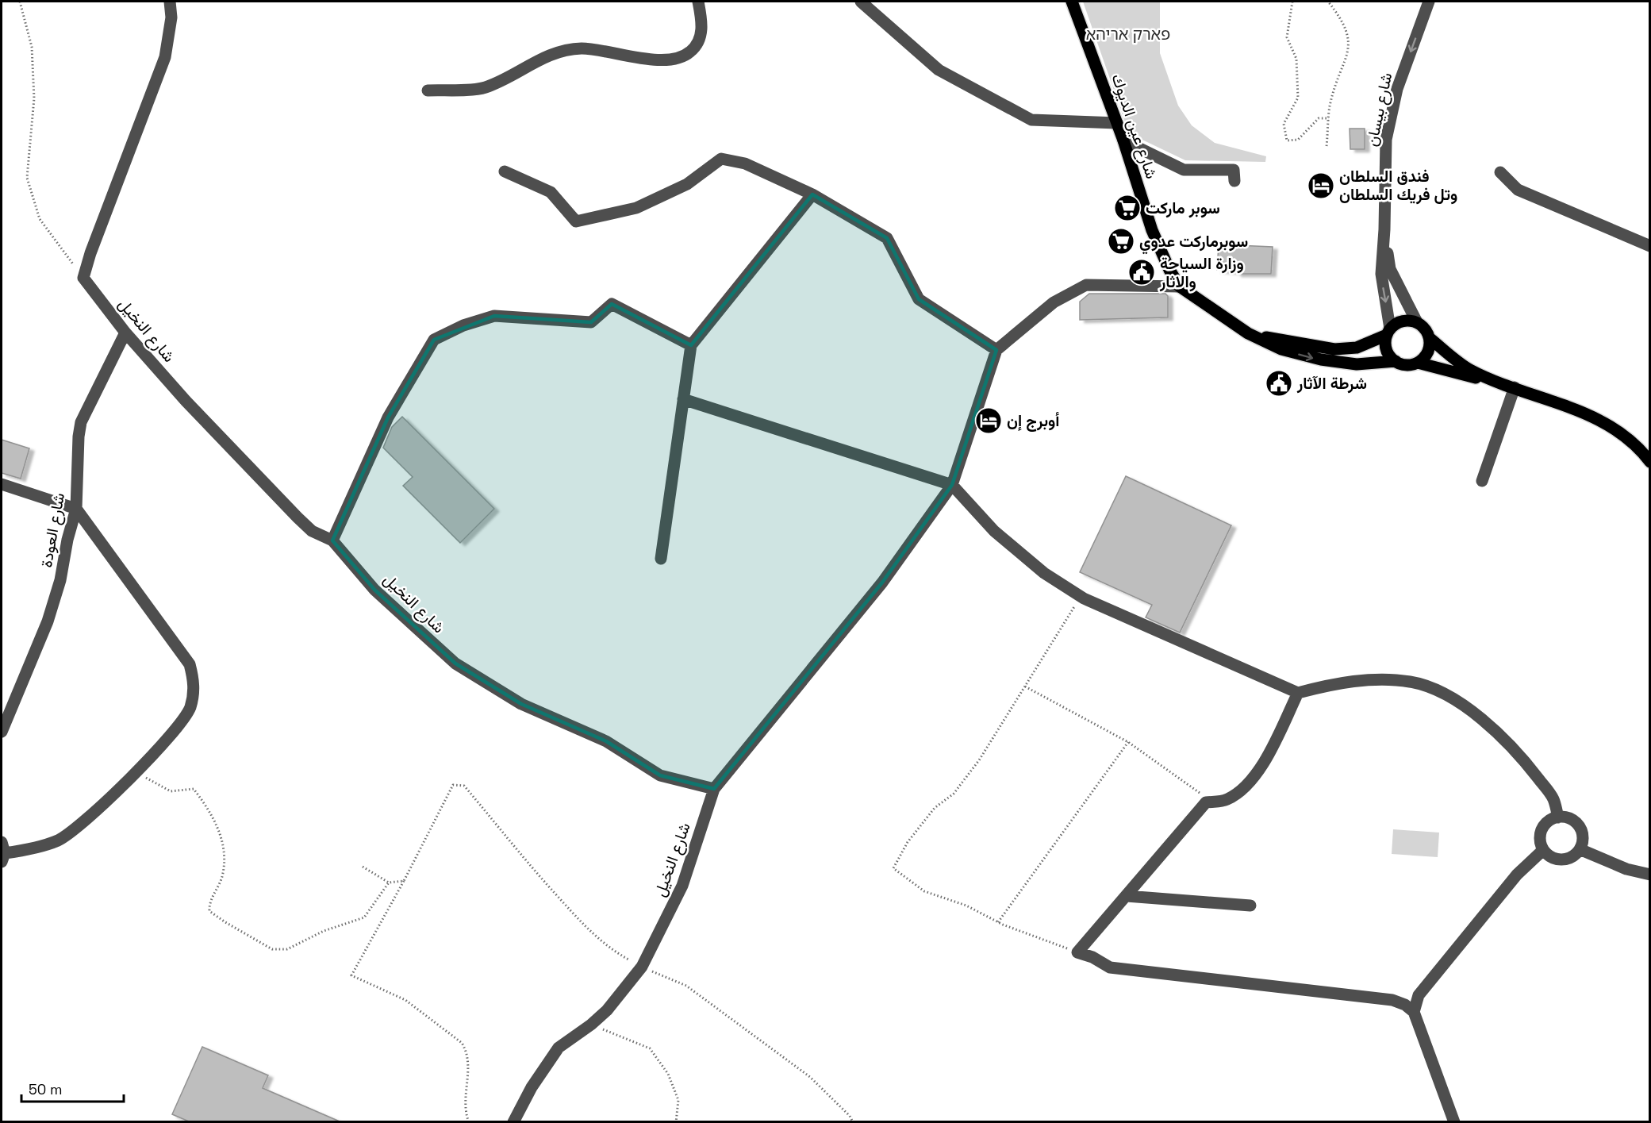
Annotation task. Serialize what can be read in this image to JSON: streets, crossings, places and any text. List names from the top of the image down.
{
  "streets": {
    "main road": ["شارع عين الديوك"],
    "street": ["شارع بيسان", "شارع النخيل", "شارع العودة"]
  },
  "crossings": [
    ["شارع النخيل", "شارع العودة"]
  ],
  "one_way": ["شارع بيسان"],
  "parks": ["פארק אריהא"],
  "places": {
    "hotel": ["فندق السلطان وتل فريك السلطان", "أوبرج إن"],
    "supermarket": ["سوبر ماركت", "سوبرماركت عدوي"],
    "public building": ["وزارة السياحة والاثار", "شرطة الآثار"]
  },
  "scale_bar": "50 m"
}
